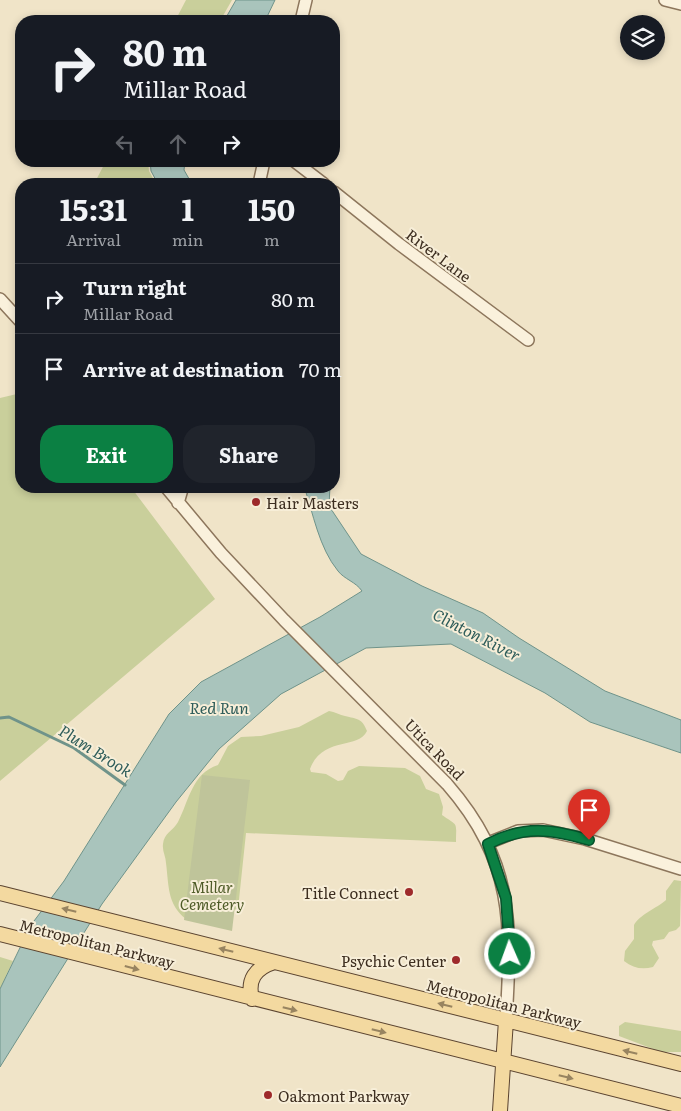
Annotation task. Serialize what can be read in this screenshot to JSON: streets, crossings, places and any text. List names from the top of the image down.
{
  "streets": {
    "main road": ["Utica Road", "Metropolitan Parkway"],
    "street": ["River Lane"]
  },
  "crossings": [
    ["Utica Road", "Metropolitan Parkway"]
  ],
  "water": ["Clinton River", "Red Run", "Plum Brook"],
  "parks": ["Millar Cemetery"],
  "places": [
    "Hair Masters",
    "Title Connect",
    "Psychic Center",
    "Oakmont Parkway"
  ],
  "page": {
    "turn": ["80 m", "Millar Road"],
    "eta": [
      "15:31",
      "Arrival",
      "1",
      "min",
      "150",
      "m"
    ],
    "list": [
      {
        "name": "Turn right",
        "note": "Millar Road",
        "value": "80 m"
      },
      {
        "name": "Arrive at destination",
        "value": "70 m"
      }
    ],
    "buttons": ["Exit", "Share"]
  }
}
